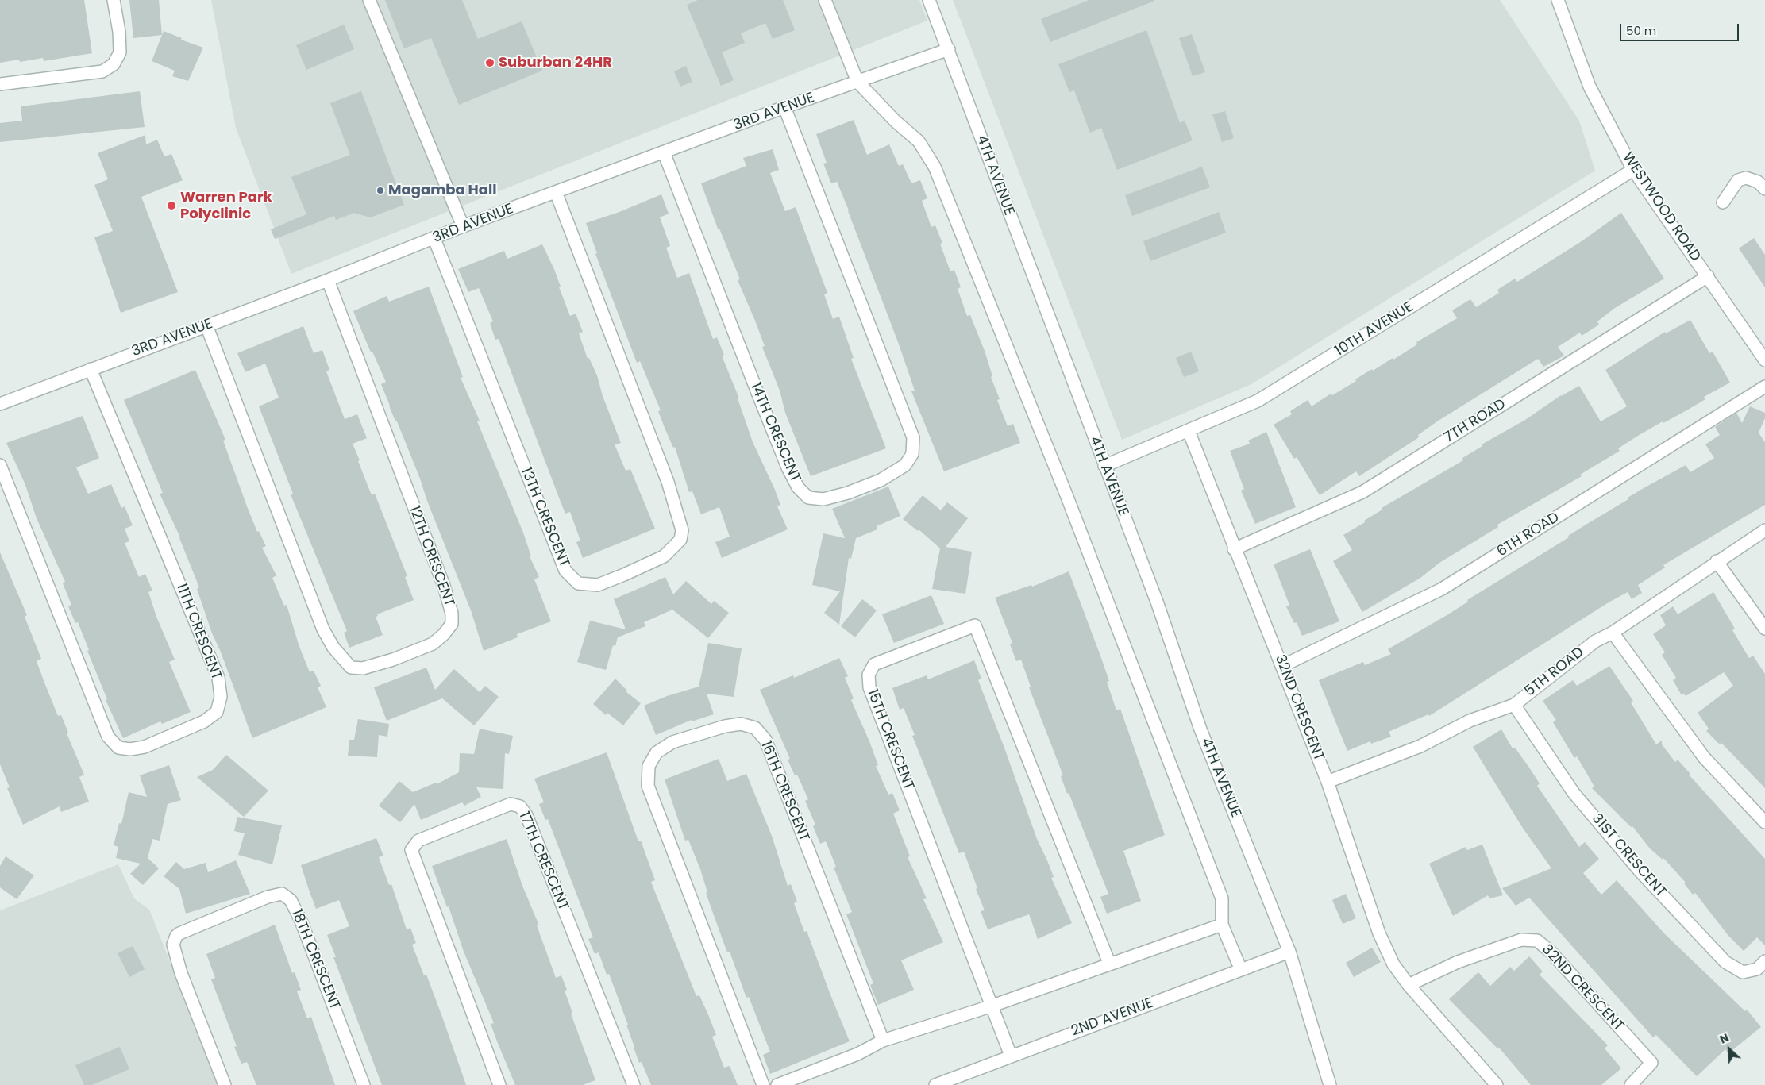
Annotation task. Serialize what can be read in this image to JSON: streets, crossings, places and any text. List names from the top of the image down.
{
  "streets": {
    "street": [
      "3RD AVENUE",
      "4TH AVENUE",
      "WESTWOOD ROAD",
      "10TH AVENUE",
      "7TH ROAD",
      "14TH CRESCENT",
      "13TH CRESCENT",
      "6TH ROAD",
      "12TH CRESCENT",
      "11TH CRESCENT",
      "5TH ROAD",
      "32ND CRESCENT",
      "15TH CRESCENT",
      "16TH CRESCENT",
      "31ST CRESCENT",
      "17TH CRESCENT",
      "18TH CRESCENT",
      "2ND AVENUE"
    ]
  },
  "crossings": [
    ["3RD AVENUE", "4TH AVENUE"],
    ["3RD AVENUE", "14TH CRESCENT"],
    ["3RD AVENUE", "13TH CRESCENT"],
    ["3RD AVENUE", "12TH CRESCENT"],
    ["3RD AVENUE", "11TH CRESCENT"],
    ["4TH AVENUE", "10TH AVENUE"],
    ["4TH AVENUE", "2ND AVENUE"],
    ["WESTWOOD ROAD", "10TH AVENUE"],
    ["WESTWOOD ROAD", "7TH ROAD"],
    ["10TH AVENUE", "32ND CRESCENT"],
    ["7TH ROAD", "32ND CRESCENT"],
    ["6TH ROAD", "32ND CRESCENT"],
    ["5TH ROAD", "32ND CRESCENT"],
    ["5TH ROAD", "31ST CRESCENT"],
    ["15TH CRESCENT", "2ND AVENUE"]
  ],
  "places": ["Suburban 24HR", "Magamba Hall", "Warren Park Polyclinic"],
  "scale_bar": "50 m",
  "north": "top left"
}
